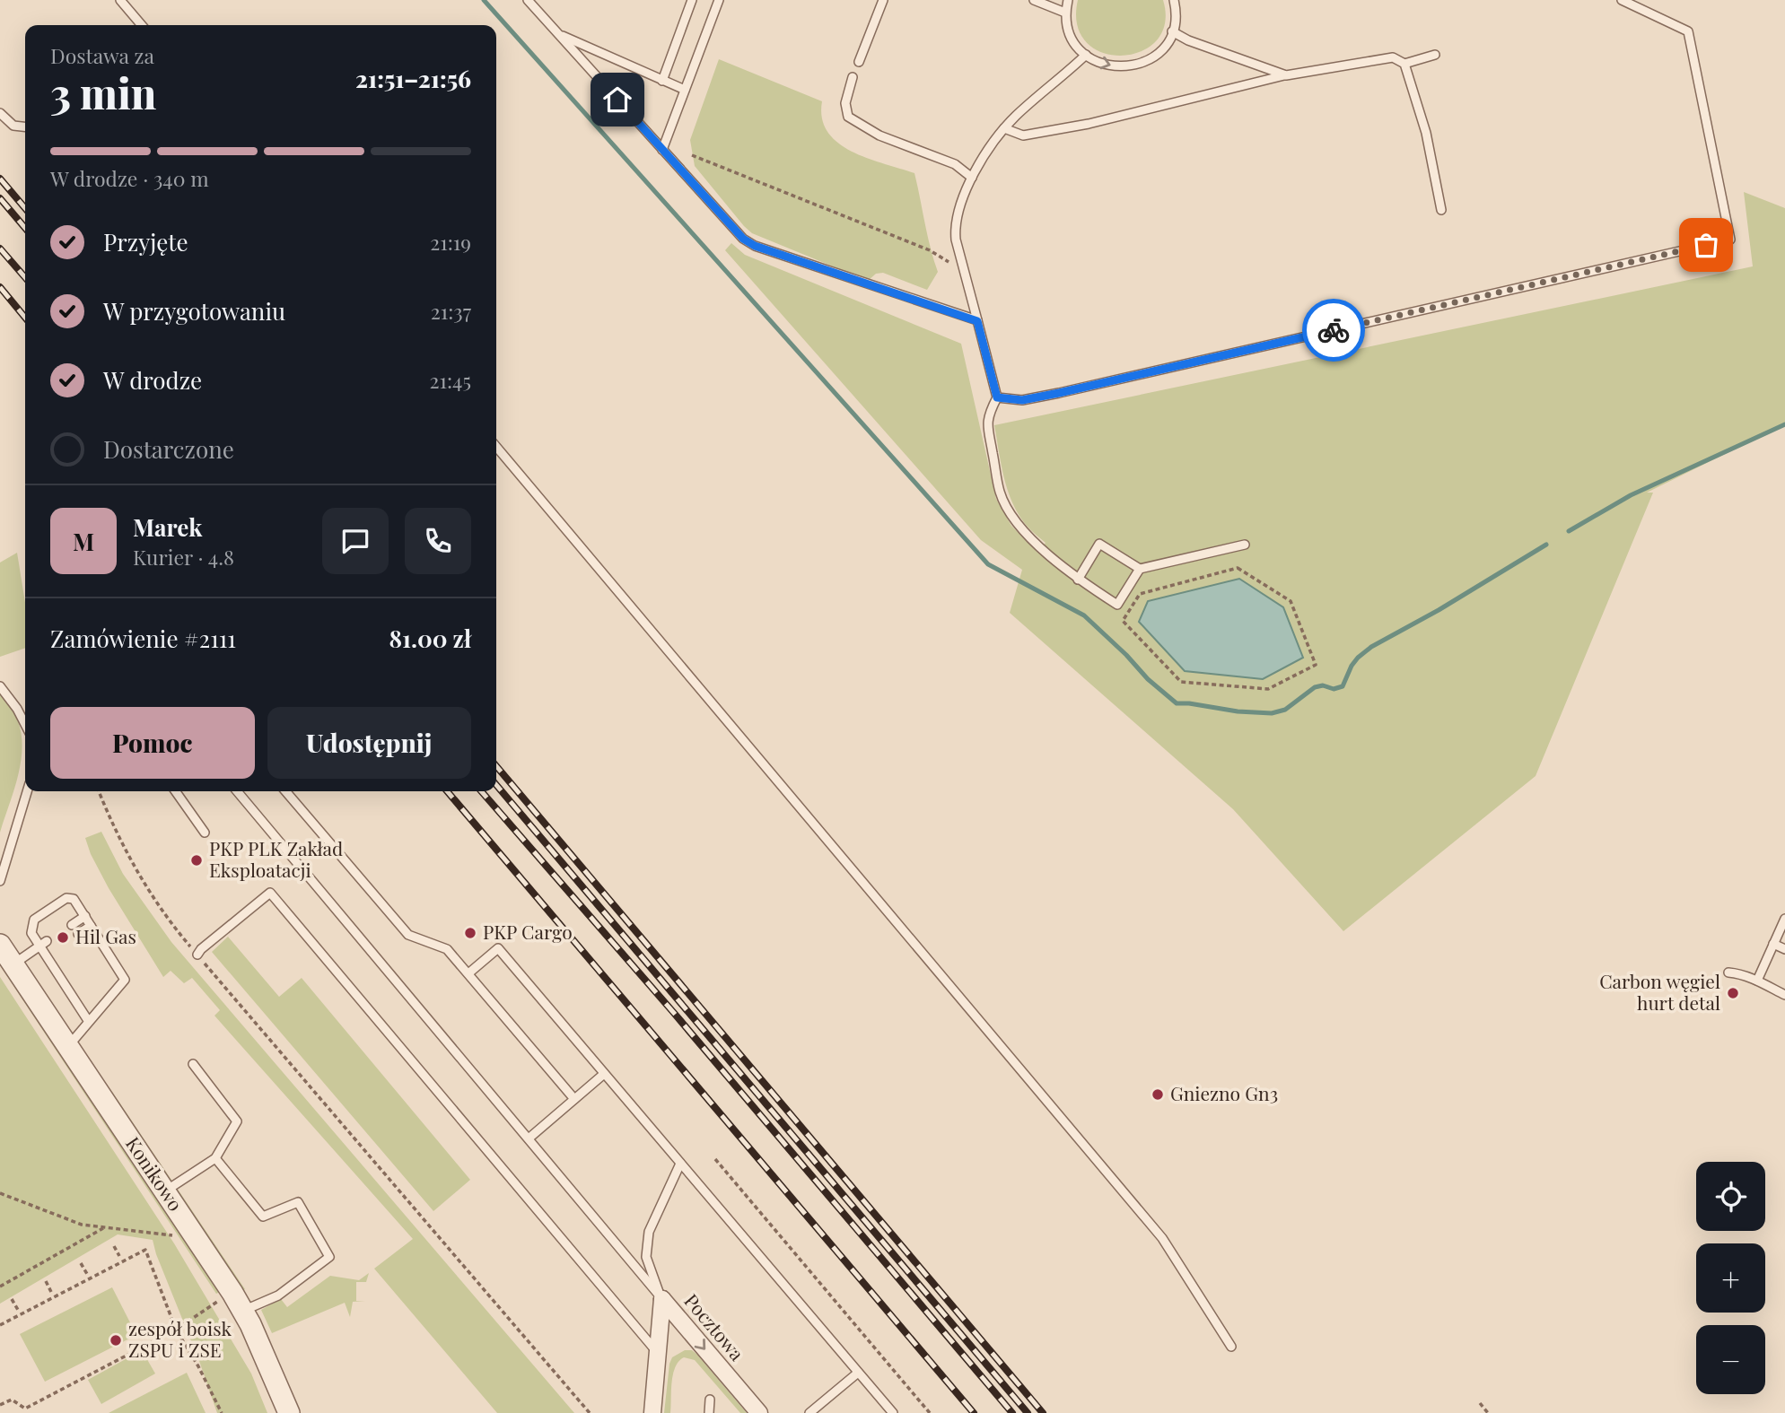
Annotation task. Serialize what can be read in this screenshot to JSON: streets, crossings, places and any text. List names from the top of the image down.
{
  "streets": {
    "street": ["Konikowo", "Pocztowa"]
  },
  "one_way": ["Pocztowa"],
  "places": [
    "PKP PLK Zakład Eksploatacji",
    "PKP Cargo",
    "Hil Gas",
    "Carbon węgiel hurt detal",
    "Gniezno Gn3",
    "zespół boisk ZSPU i ZSE"
  ],
  "page": {
    "heading": ["3 min", "Dostawa za", "21:51–21:56"],
    "panel": [
      "Marek",
      "Kurier · 4.8",
      "Zamówienie #2111",
      "81.00 zł"
    ],
    "bar": "W drodze · 340 m",
    "list": [
      ["Przyjęte", "21:19"],
      ["W przygotowaniu", "21:37"],
      ["W drodze", "21:45"],
      "Dostarczone"
    ],
    "round": "M",
    "buttons": ["Pomoc", "Udostępnij"],
    "map_buttons": ["+", "−"]
  }
}
